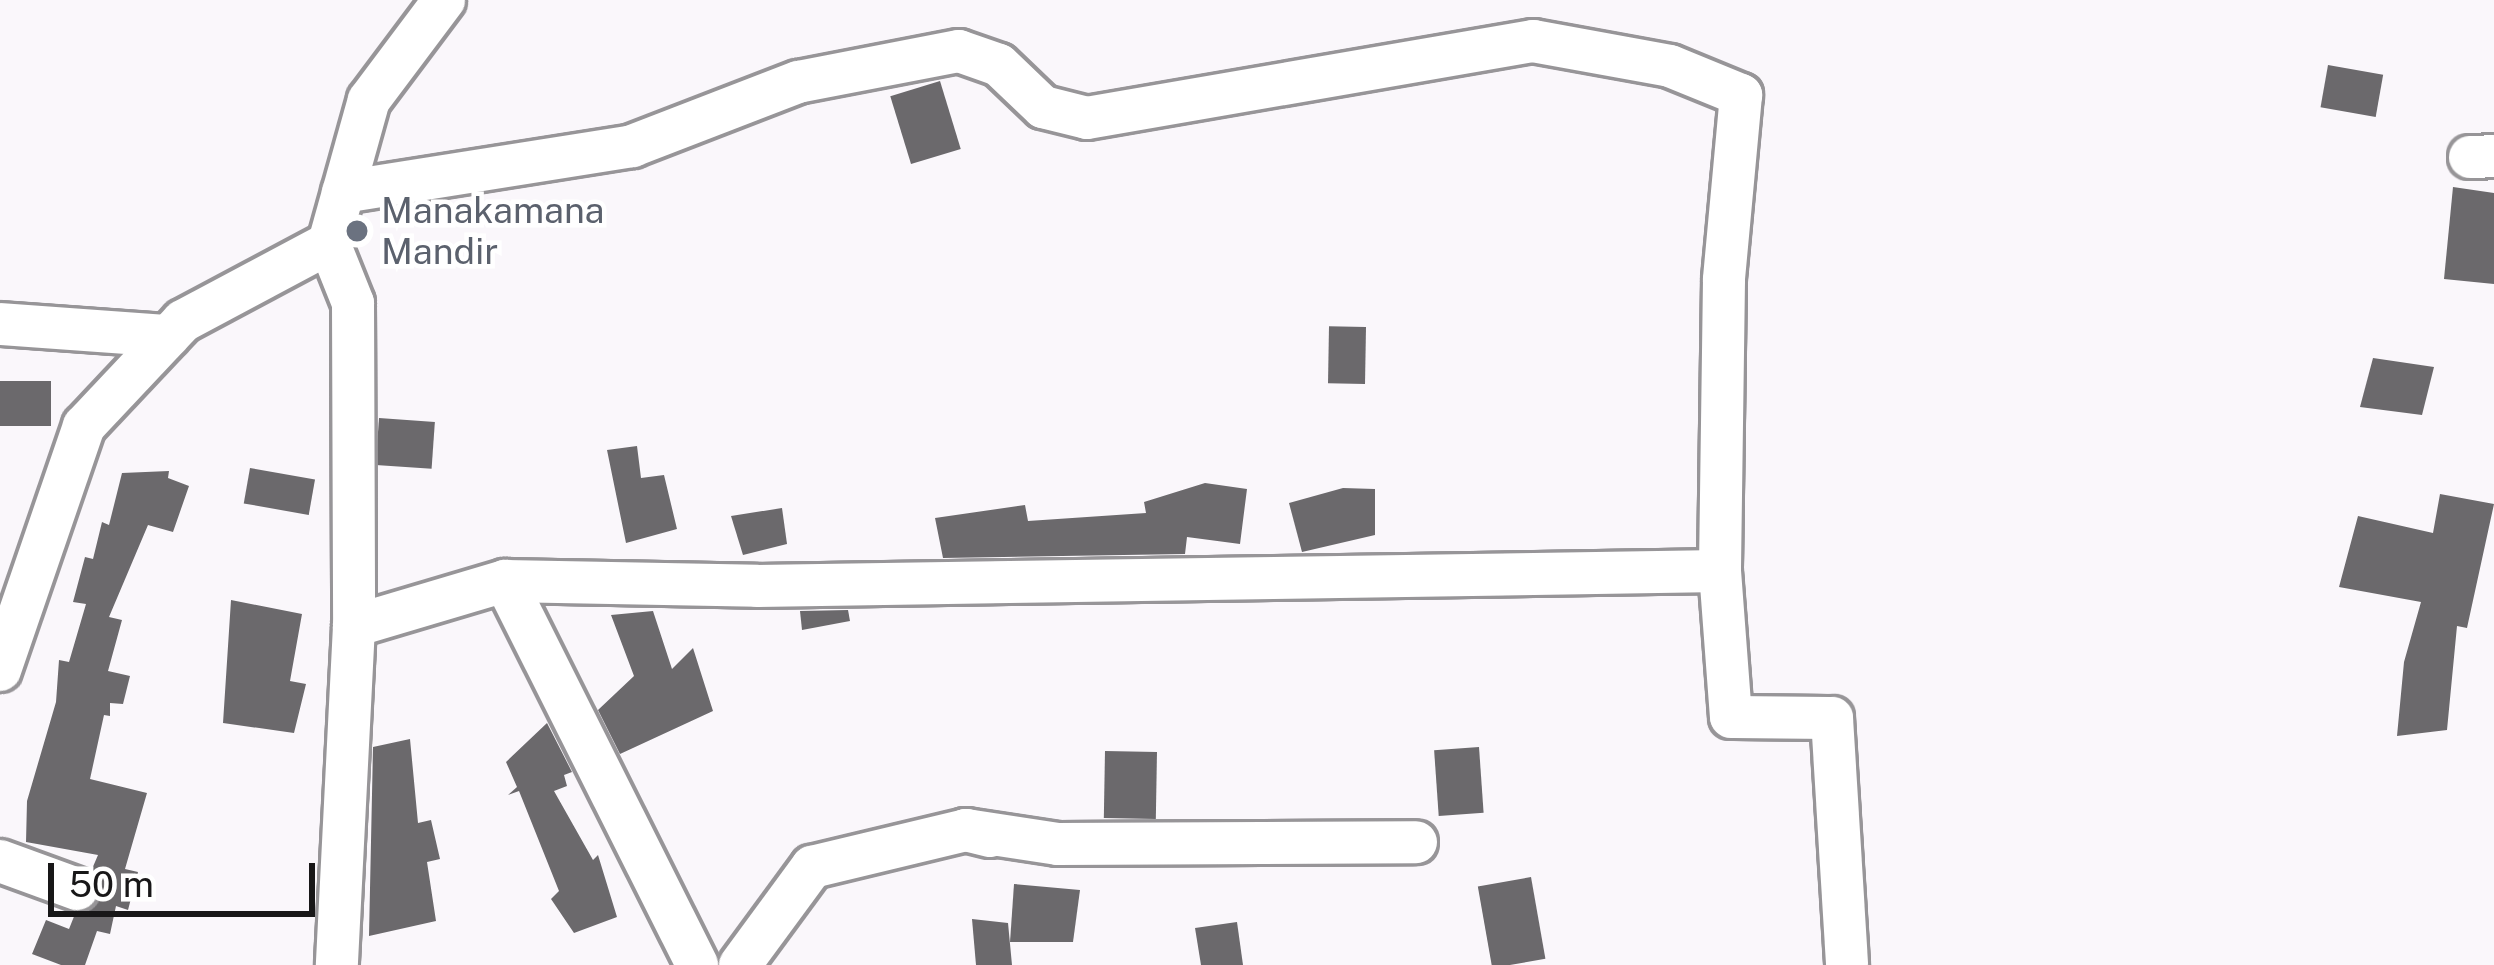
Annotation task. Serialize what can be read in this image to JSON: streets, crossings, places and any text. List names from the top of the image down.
{
  "places": ["Manakamana Mandir"],
  "scale_bar": "50 m"
}
